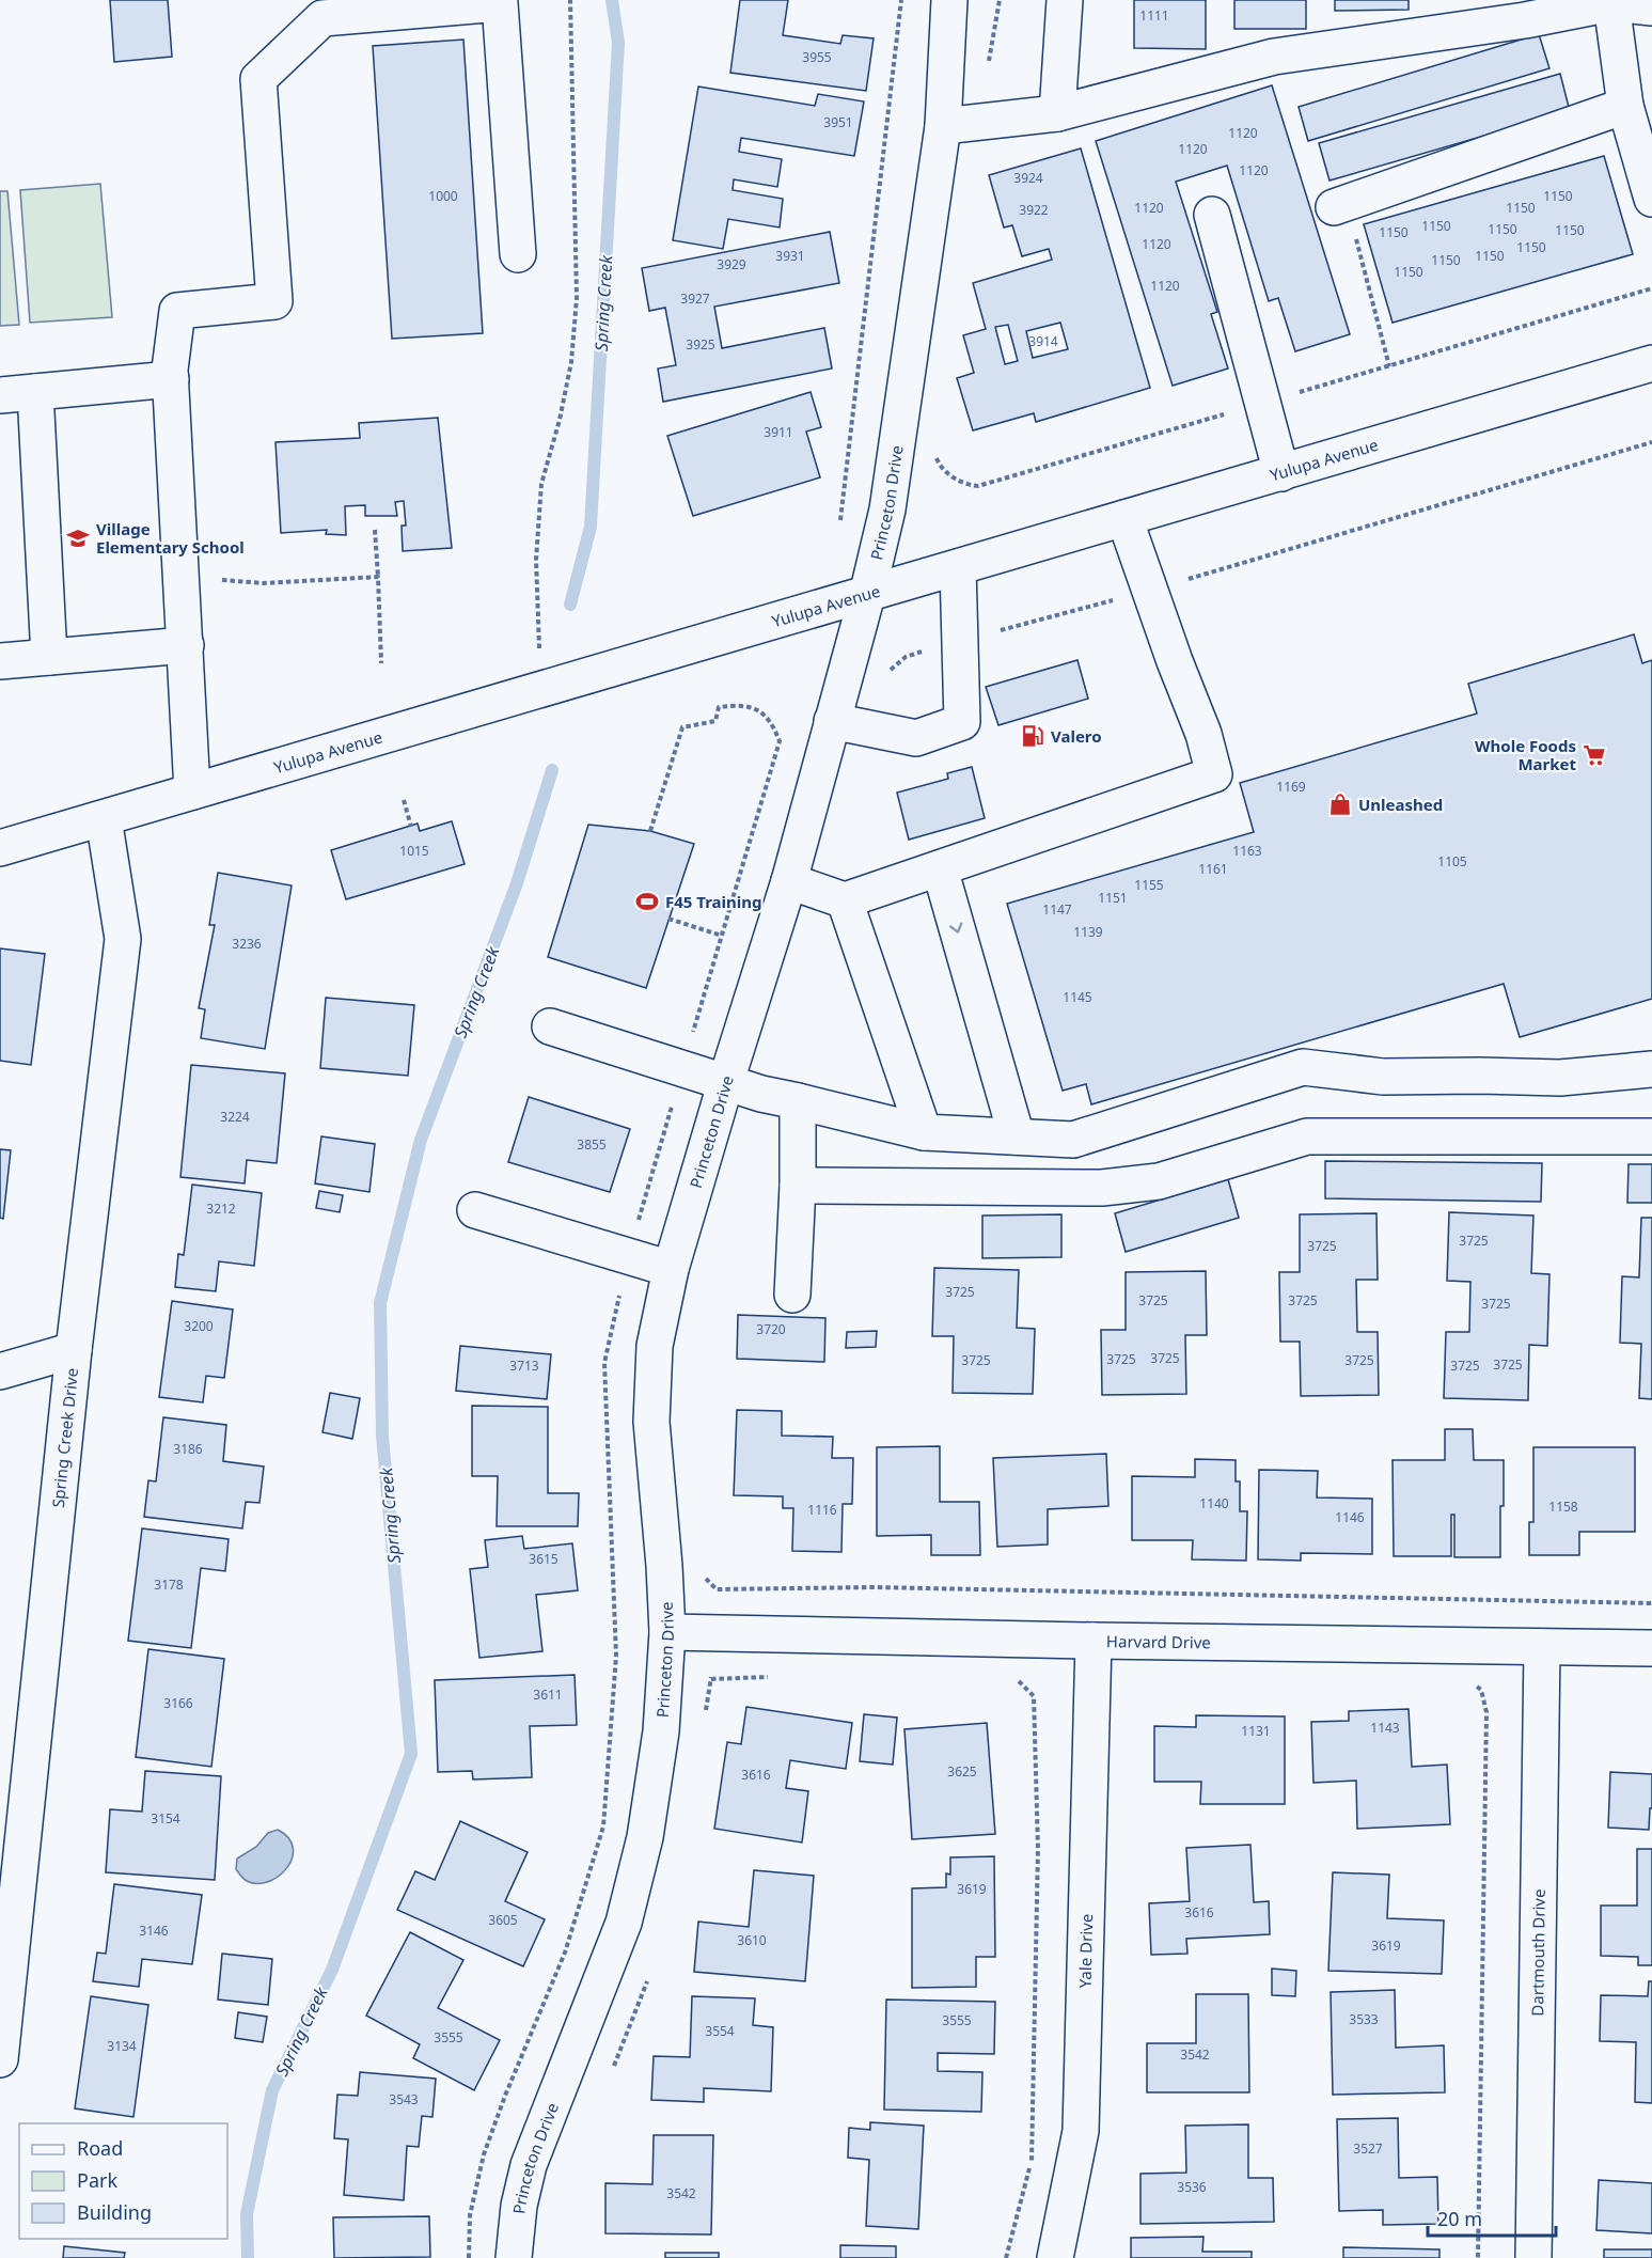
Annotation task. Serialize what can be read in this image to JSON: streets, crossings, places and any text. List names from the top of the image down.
{
  "streets": {
    "street": [
      "Yulupa Avenue",
      "Princeton Drive",
      "Spring Creek Drive",
      "Harvard Drive",
      "Yale Drive",
      "Dartmouth Drive"
    ]
  },
  "crossings": [
    ["Yulupa Avenue", "Princeton Drive"],
    ["Yulupa Avenue", "Spring Creek Drive"],
    ["Princeton Drive", "Harvard Drive"],
    ["Harvard Drive", "Yale Drive"],
    ["Harvard Drive", "Dartmouth Drive"]
  ],
  "water": ["Spring Creek"],
  "places": {
    "school or university": ["Village Elementary School"],
    "fuel station": ["Valero"],
    "supermarket": ["Whole Foods Market"],
    "shop": ["Unleashed"],
    "sports": ["F45 Training"]
  },
  "house_numbers": [
    "1111",
    "3955",
    "3951",
    "1120",
    "1120",
    "1120",
    "3924",
    "1000",
    "1150",
    "1120",
    "1150",
    "3922",
    "1150",
    "1150",
    "1150",
    "1150",
    "1120",
    "1150",
    "3931",
    "1150",
    "1150",
    "3929",
    "1150",
    "1120",
    "3927",
    "3914",
    "3925",
    "3911",
    "1169",
    "1015",
    "1163",
    "1105",
    "1161",
    "1155",
    "1151",
    "1147",
    "1139",
    "3236",
    "1145",
    "3224",
    "3855",
    "3212",
    "3725",
    "3725",
    "3725",
    "3725",
    "3725",
    "3725",
    "3200",
    "3720",
    "3725",
    "3725",
    "3725",
    "3725",
    "3725",
    "3713",
    "3725",
    "3186",
    "1140",
    "1158",
    "1116",
    "1146",
    "3615",
    "3178",
    "3611",
    "3166",
    "1143",
    "1131",
    "3625",
    "3616",
    "3154",
    "3619",
    "3616",
    "3605",
    "3146",
    "3610",
    "3619",
    "3533",
    "3555",
    "3554",
    "3555",
    "3134",
    "3542",
    "3543",
    "3527",
    "3536",
    "3542"
  ],
  "legend": ["Road", "Park", "Building"],
  "scale_bar": "20 m"
}
